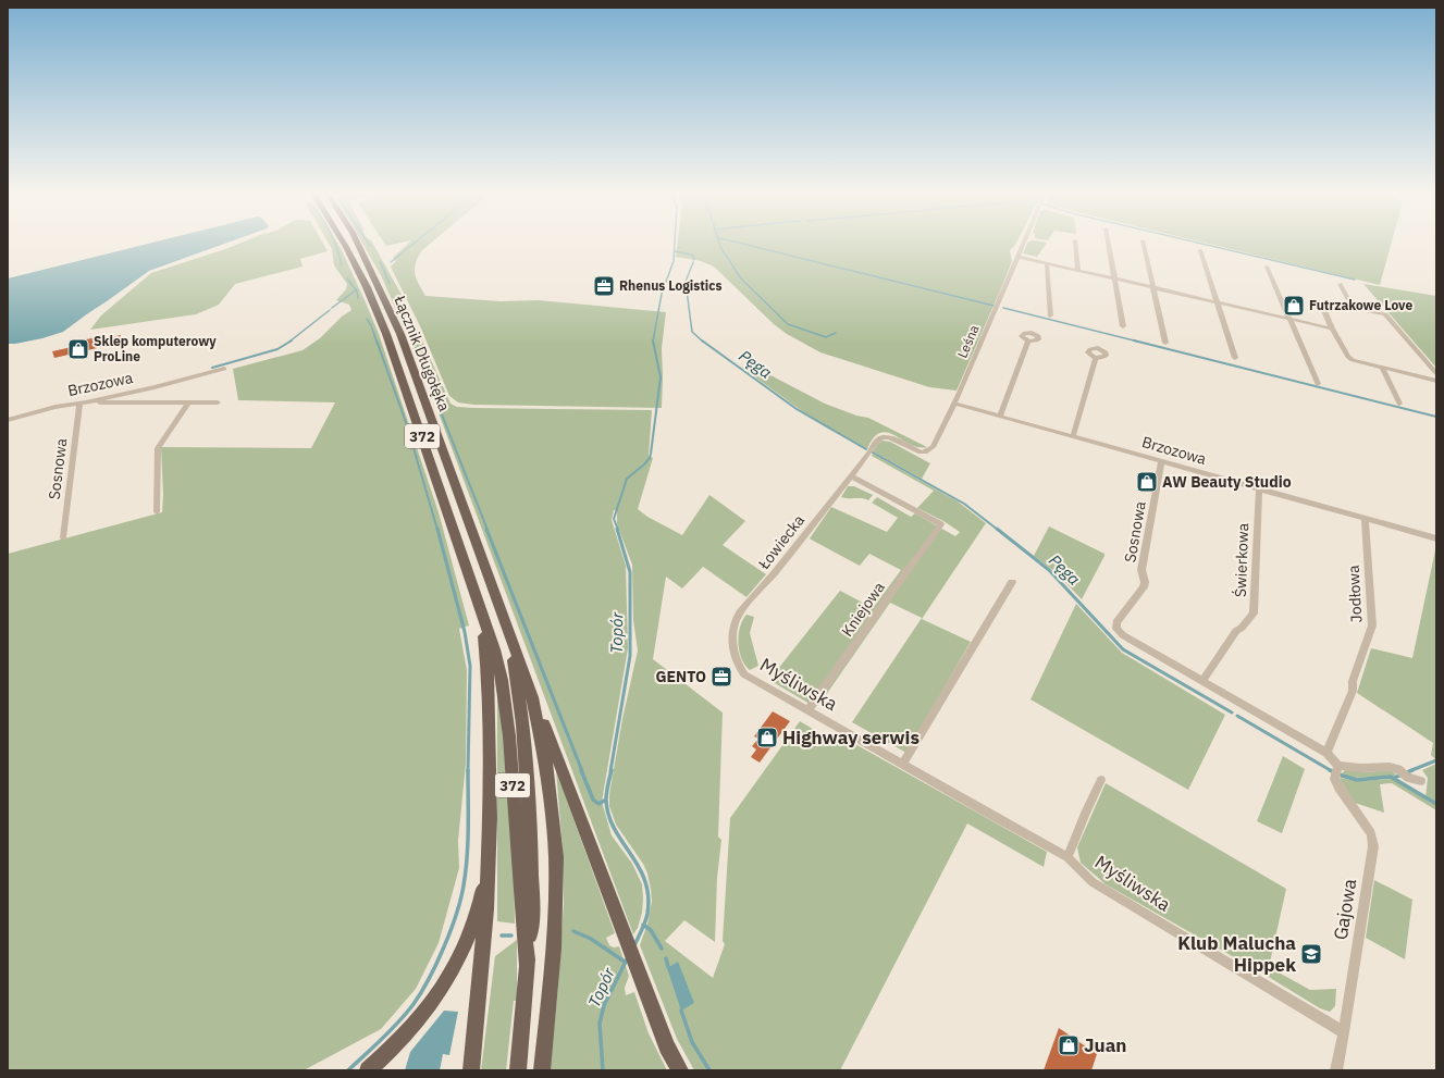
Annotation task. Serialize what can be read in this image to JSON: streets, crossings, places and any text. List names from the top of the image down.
{
  "streets": {
    "main road": ["Łącznik Długołęka", "372"],
    "street": [
      "Leśna",
      "Brzozowa",
      "Sosnowa",
      "Łowiecka",
      "Świerkowa",
      "Jodłowa",
      "Kniejowa",
      "Myśliwska",
      "Gajowa"
    ]
  },
  "crossings": [
    ["Leśna", "Brzozowa"],
    ["Leśna", "Łowiecka"],
    ["Łącznik Długołęka", "372"],
    ["Brzozowa", "Sosnowa"],
    ["Brzozowa", "Świerkowa"],
    ["Brzozowa", "Jodłowa"],
    ["Sosnowa", "Gajowa"],
    ["Łowiecka", "Kniejowa"],
    ["Łowiecka", "Myśliwska"],
    ["Świerkowa", "Gajowa"],
    ["Jodłowa", "Gajowa"],
    ["Kniejowa", "Myśliwska"],
    ["Myśliwska", "Gajowa"]
  ],
  "water": ["Pęga", "Topór"],
  "places": {
    "office": ["Rhenus Logistics", "GENTO"],
    "shop": [
      "Futrzakowe Love",
      "Sklep komputerowy ProLine",
      "AW Beauty Studio",
      "Highway serwis",
      "Juan"
    ],
    "school or university": ["Klub Malucha Hippek"]
  }
}
